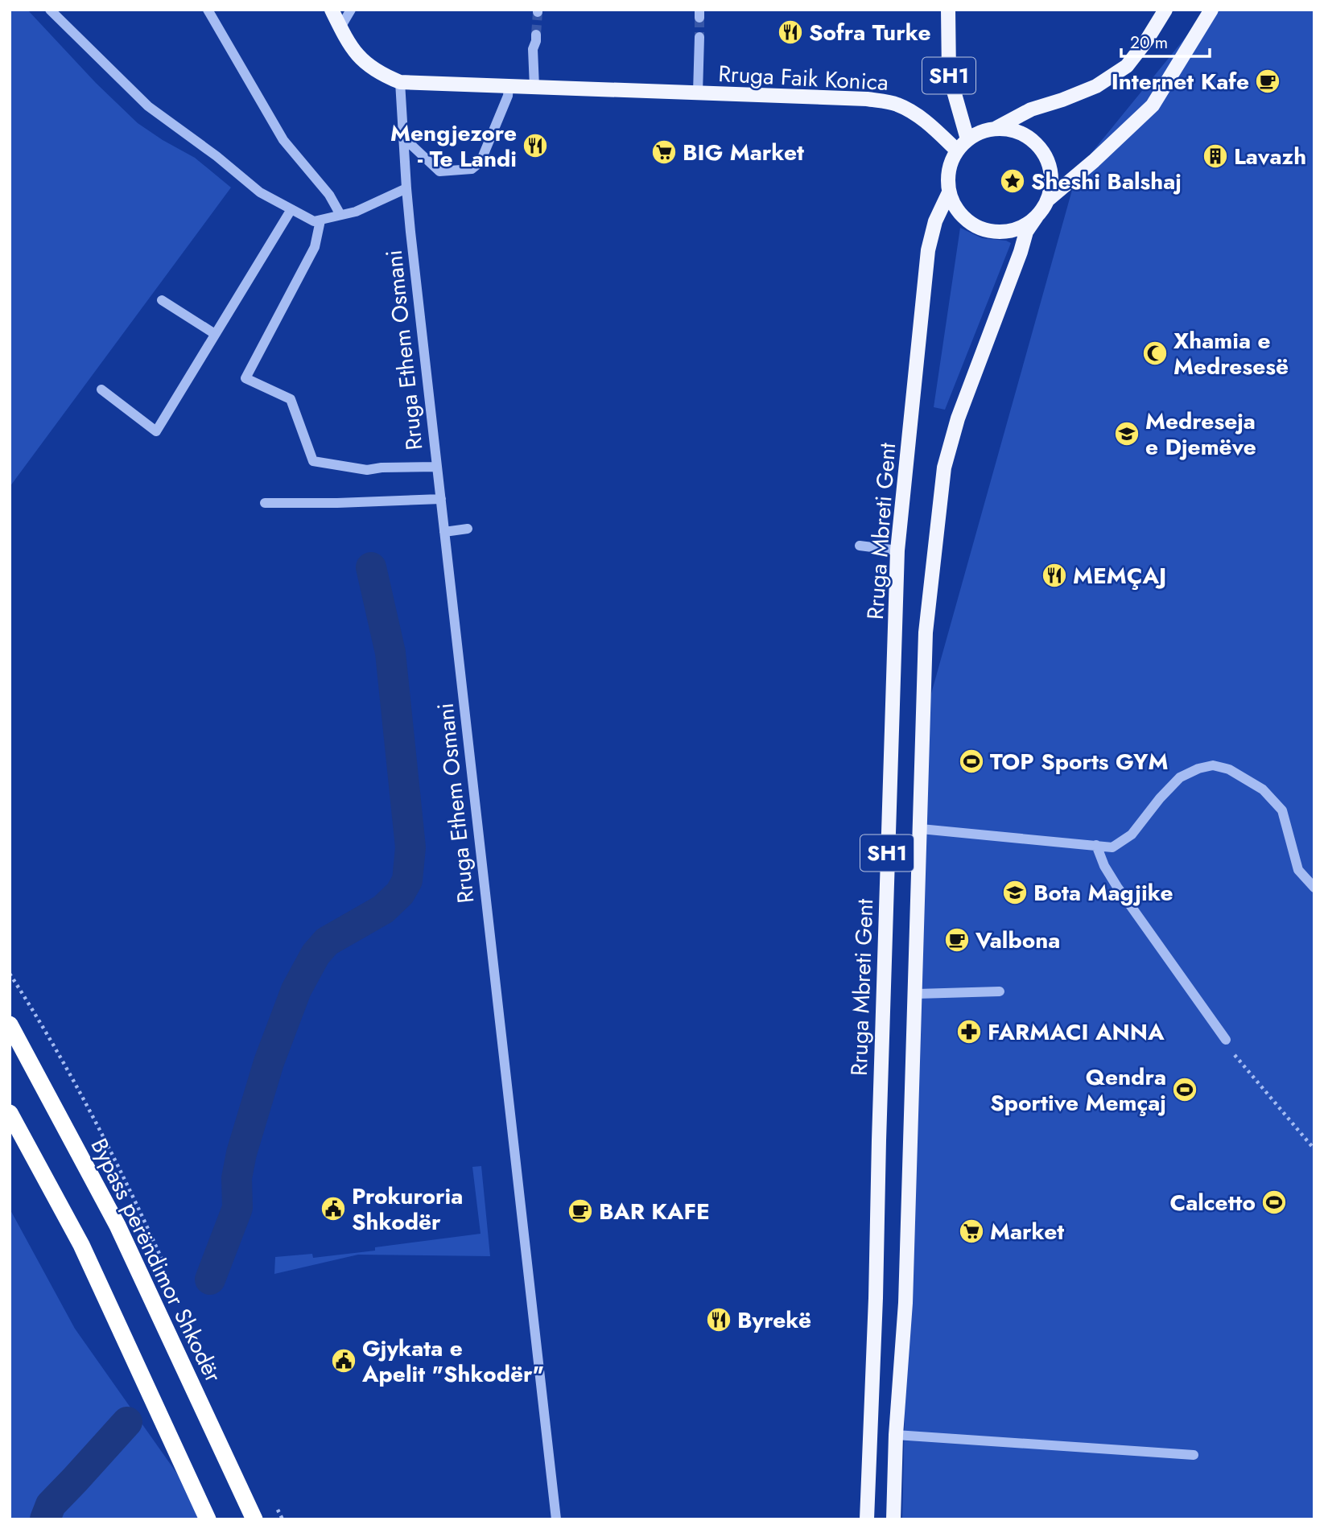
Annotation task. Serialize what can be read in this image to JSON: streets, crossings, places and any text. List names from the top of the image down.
{
  "streets": {
    "highway": ["Bypass perëndimor Shkodër"],
    "main road": ["SH1", "Rruga Faik Konica", "Rruga Mbreti Gent"],
    "street": ["Rruga Ethem Osmani"]
  },
  "crossings": [
    ["SH1", "Rruga Faik Konica"],
    ["SH1", "Rruga Mbreti Gent"],
    ["Rruga Faik Konica", "Rruga Ethem Osmani"],
    ["Rruga Faik Konica", "Rruga Mbreti Gent"]
  ],
  "places": {
    "restaurant": [
      "Sofra Turke",
      "Mengjezore - Te Landi",
      "MEMÇAJ",
      "Byrekë"
    ],
    "cafe": ["Internet Kafe", "Valbona", "BAR KAFE"],
    "supermarket": ["BIG Market", "Market"],
    "building": ["Lavazh"],
    "place": ["Sheshi Balshaj"],
    "mosque": ["Xhamia e Medresesë"],
    "school or university": ["Medreseja e Djemëve", "Bota Magjike"],
    "sports": ["TOP Sports GYM", "Qendra Sportive Memçaj", "Calcetto"],
    "pharmacy": ["FARMACI ANNA"],
    "public building": ["Prokuroria Shkodër", "Gjykata e Apelit \"Shkodër\""]
  },
  "scale_bar": "20 m"
}
